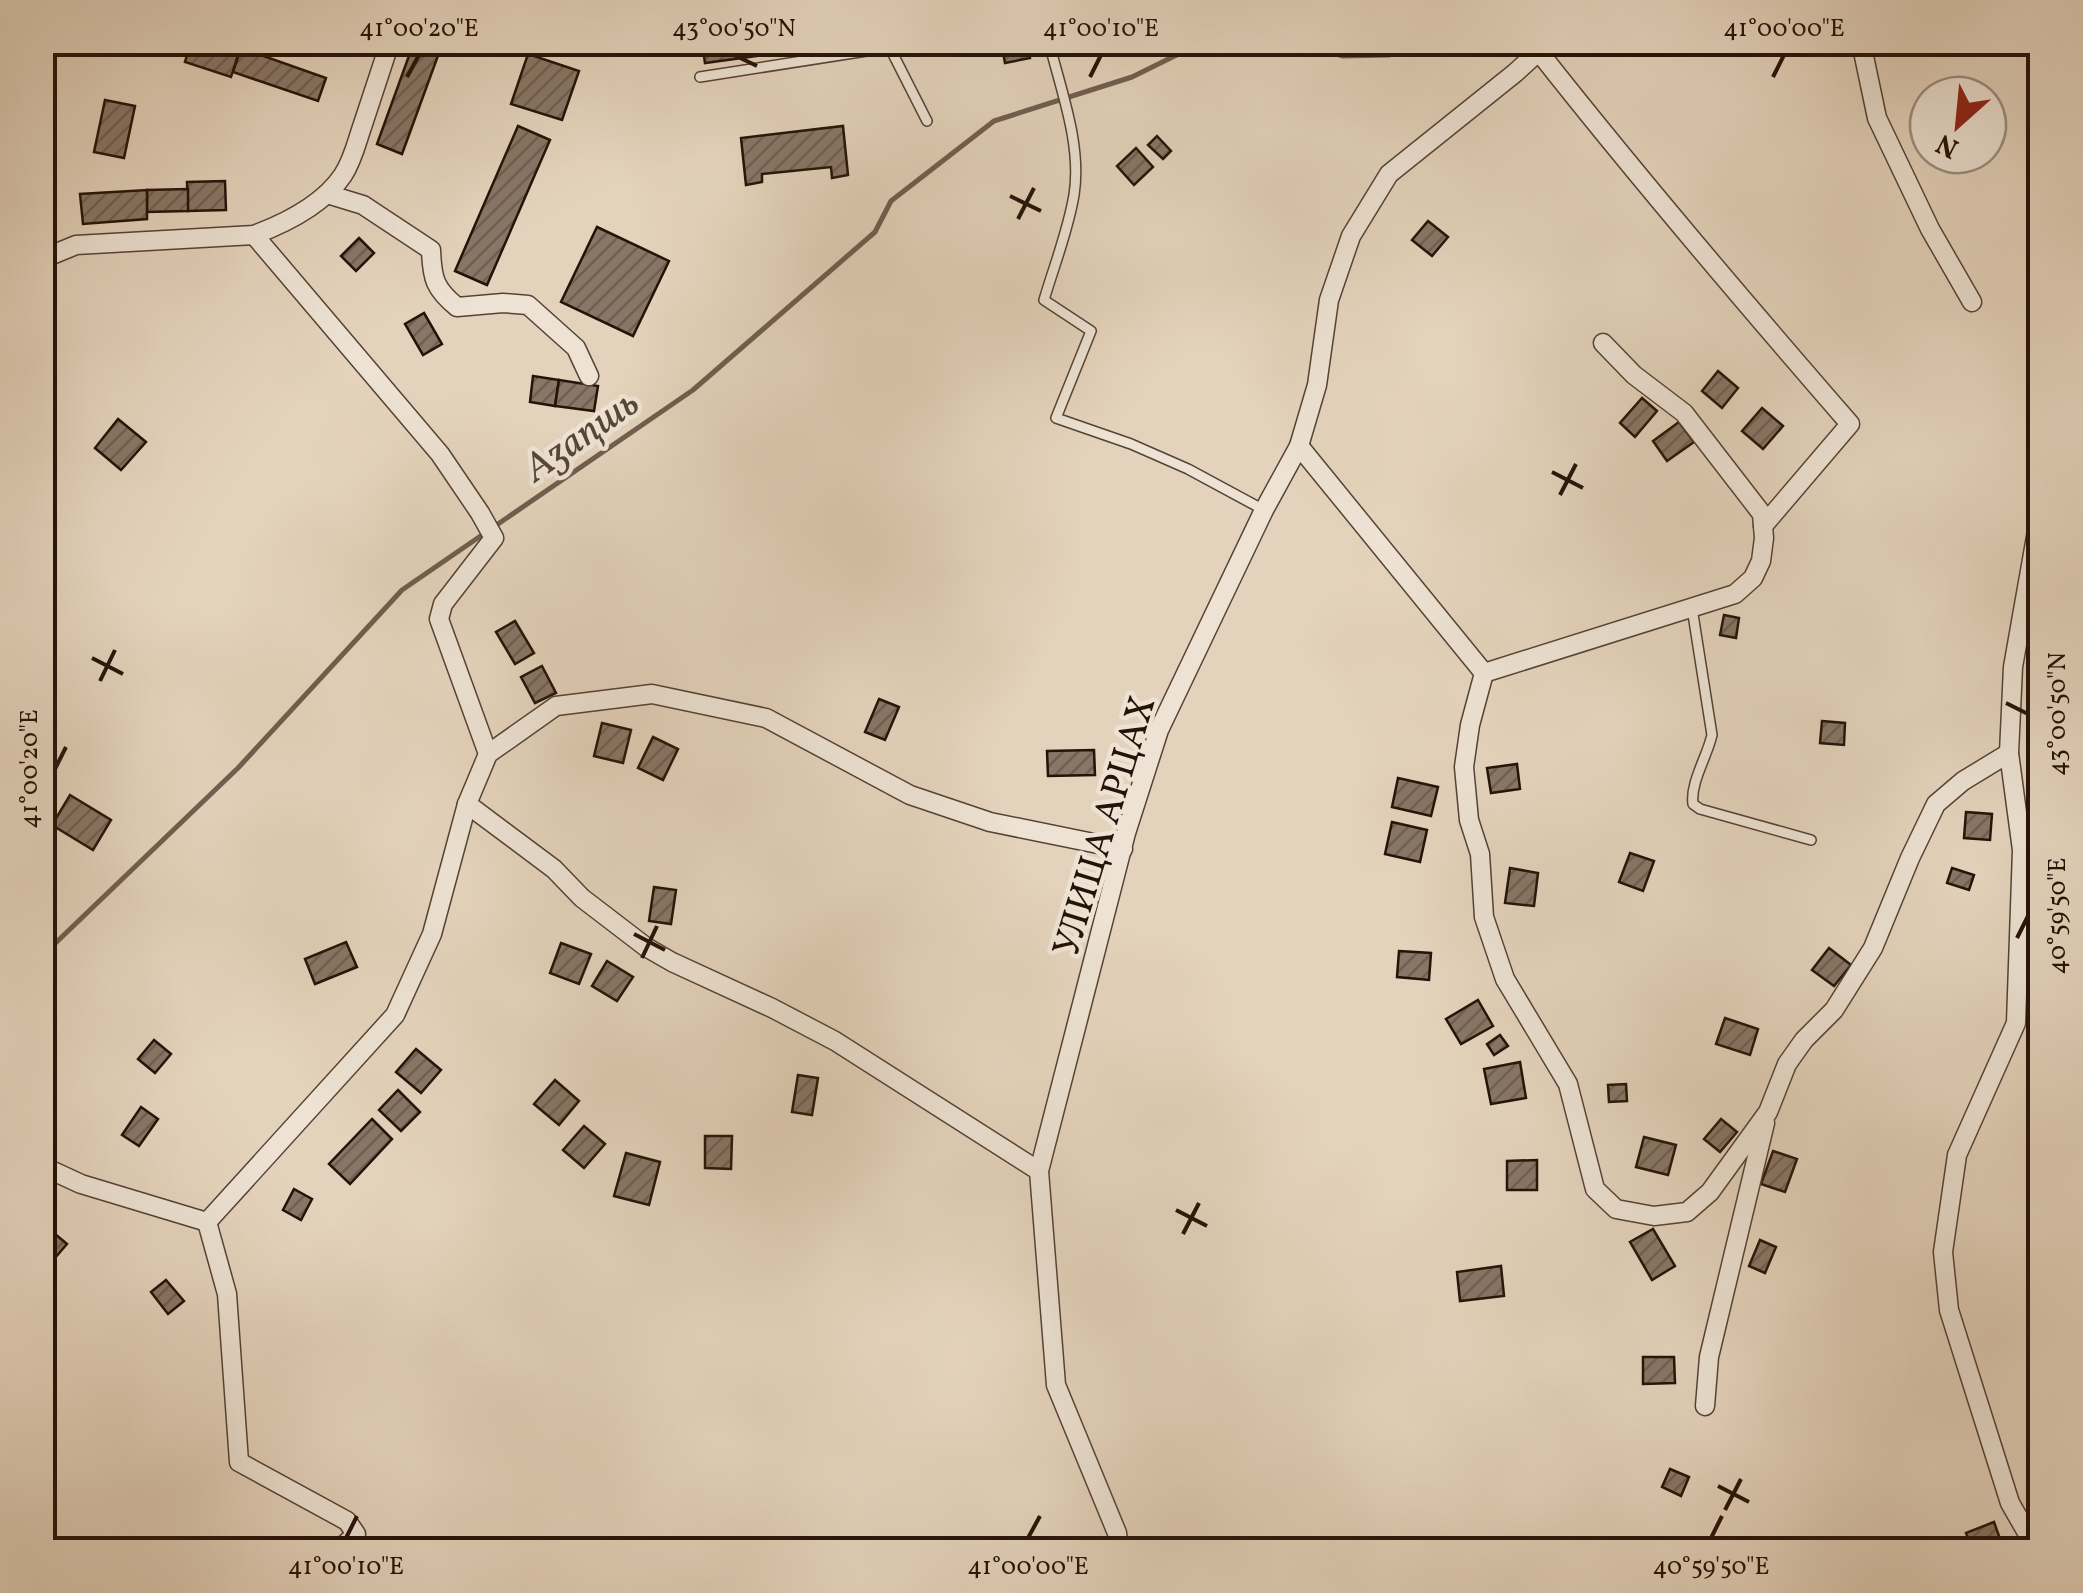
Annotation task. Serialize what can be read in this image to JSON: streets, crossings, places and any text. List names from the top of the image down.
{
  "streets": {
    "street": ["УЛИЦА АРЦАХ"]
  },
  "water": ["Аӡаԥшь"],
  "north": "bottom left",
  "coordinates": [
    "41°00'20\"E",
    "43°00'50\"N",
    "41°00'10\"E",
    "41°00'00\"E",
    "40°59'50\"E"
  ]
}
